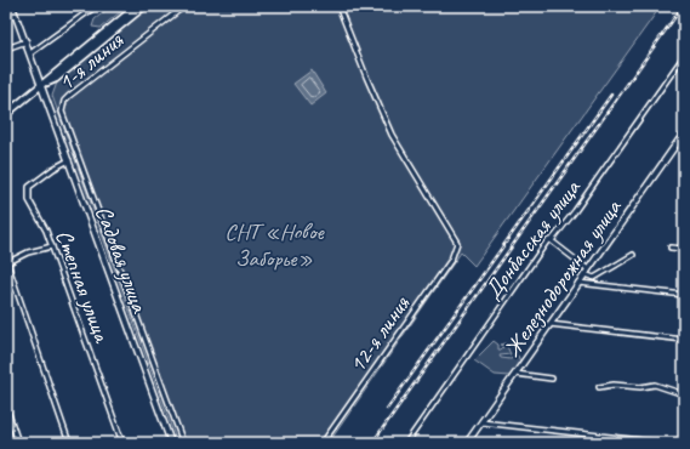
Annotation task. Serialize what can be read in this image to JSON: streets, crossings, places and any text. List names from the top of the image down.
{
  "streets": {
    "street": [
      "1-я линия",
      "Донбасская улица",
      "Садовая улица",
      "Железнодорожная улица",
      "Степная улица",
      "12-я линия"
    ]
  },
  "crossings": [
    ["Садовая улица", "Степная улица"]
  ],
  "parks": ["СНТ «Новое Заборье»"]
}
